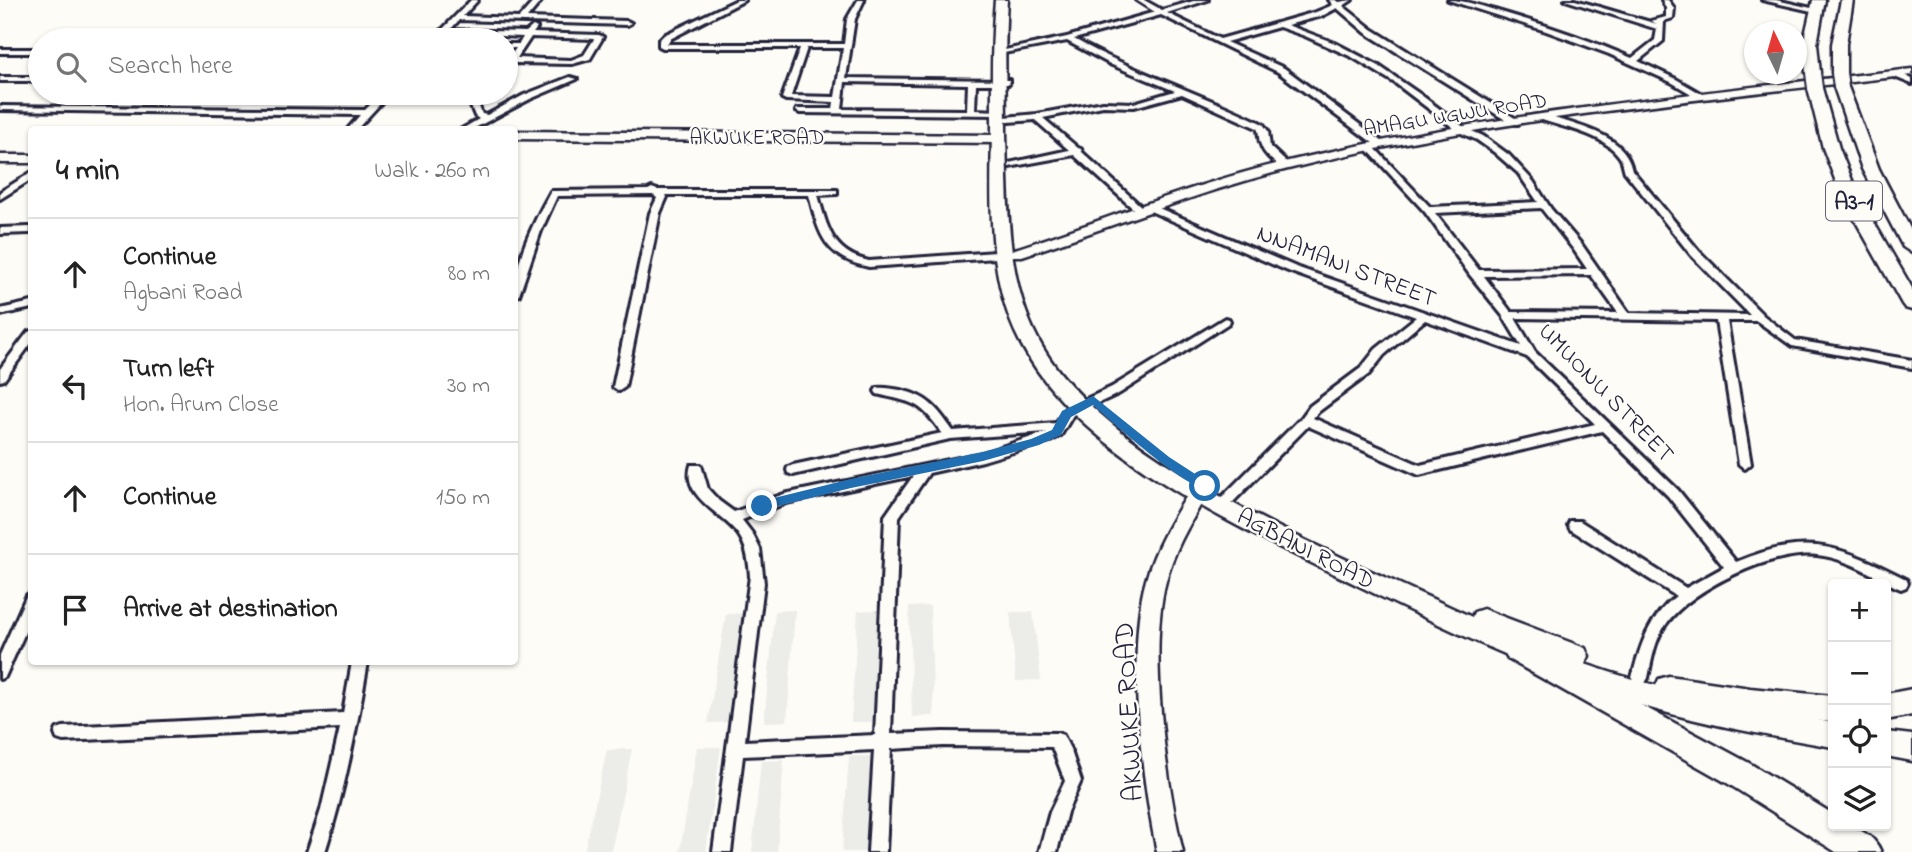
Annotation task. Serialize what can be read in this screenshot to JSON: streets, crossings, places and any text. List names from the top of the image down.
{
  "streets": {
    "highway": ["A3-1"],
    "main road": ["AGBANI ROAD"],
    "street": [
      "AMAGU UGWU ROAD",
      "AKWUKE ROAD",
      "NNAMANI STREET",
      "UMUONU STREET"
    ]
  },
  "crossings": [
    ["AMAGU UGWU ROAD", "NNAMANI STREET"],
    ["AMAGU UGWU ROAD", "UMUONU STREET"],
    ["AMAGU UGWU ROAD", "AGBANI ROAD"],
    ["AKWUKE ROAD", "AGBANI ROAD"],
    ["NNAMANI STREET", "UMUONU STREET"]
  ],
  "north": "top",
  "page": {
    "search": "Search here",
    "heading": ["4 min", "Walk · 260 m"],
    "list": [
      ["Continue", "Agbani Road", "80 m"],
      ["Turn left", "Hon. Arum Close", "30 m"],
      ["Continue", "150 m"],
      "Arrive at destination"
    ],
    "map_buttons": ["+", "−"]
  }
}
